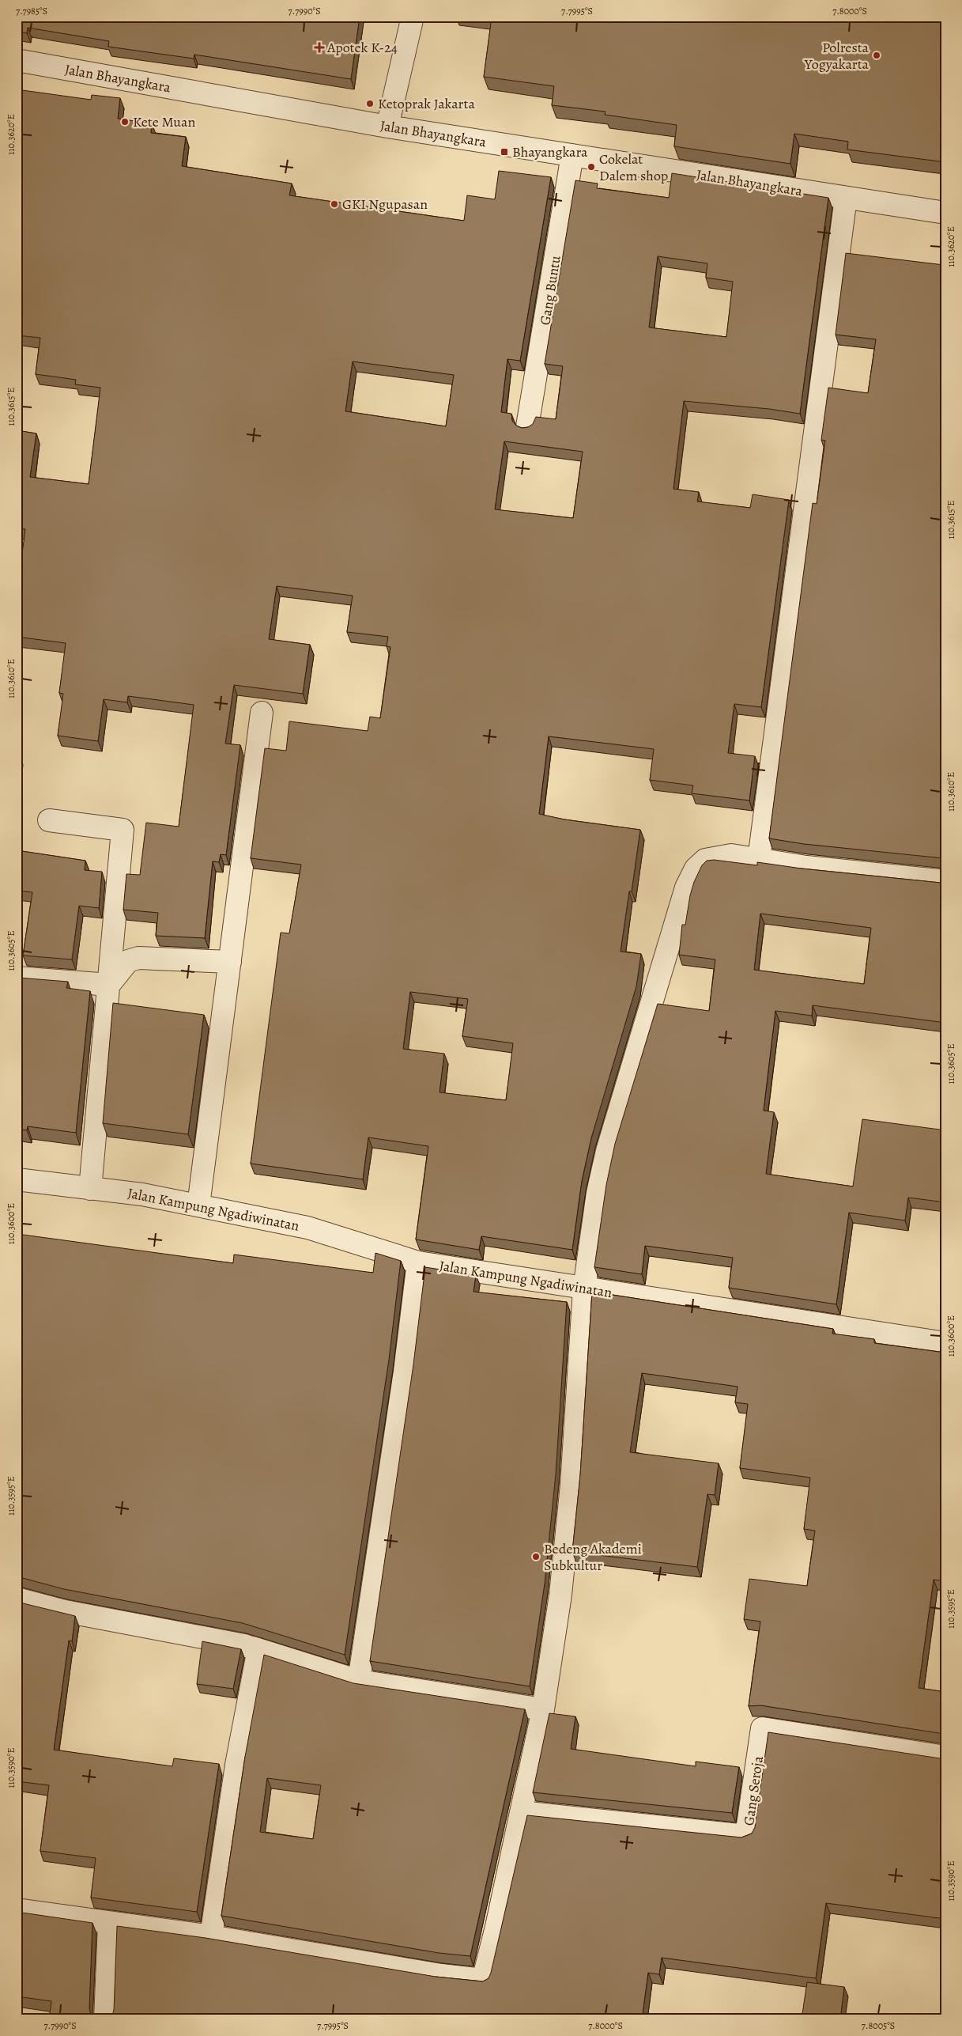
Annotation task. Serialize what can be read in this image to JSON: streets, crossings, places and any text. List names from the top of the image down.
{
  "streets": {
    "street": [
      "Jalan Bhayangkara",
      "Gang Buntu",
      "Jalan Kampung Ngadiwinatan",
      "Gang Seroja"
    ]
  },
  "crossings": [
    ["Jalan Bhayangkara", "Gang Buntu"]
  ],
  "places": {
    "health": ["Apotek K-24"],
    "other": [
      "Polresta Yogyakarta",
      "Ketoprak Jakarta",
      "Kete Muan",
      "Cokelat Dalem shop",
      "GKI Ngupasan",
      "Bedeng Akademi Subkultur"
    ],
    "transit": ["Bhayangkara"]
  },
  "coordinates": [
    "7.7985°S",
    "7.7990°S",
    "7.7995°S",
    "7.8000°S",
    "110.3620°E",
    "110.3615°E",
    "110.3610°E",
    "110.3605°E",
    "110.3600°E",
    "110.3595°E",
    "110.3590°E",
    "7.8005°S"
  ]
}
